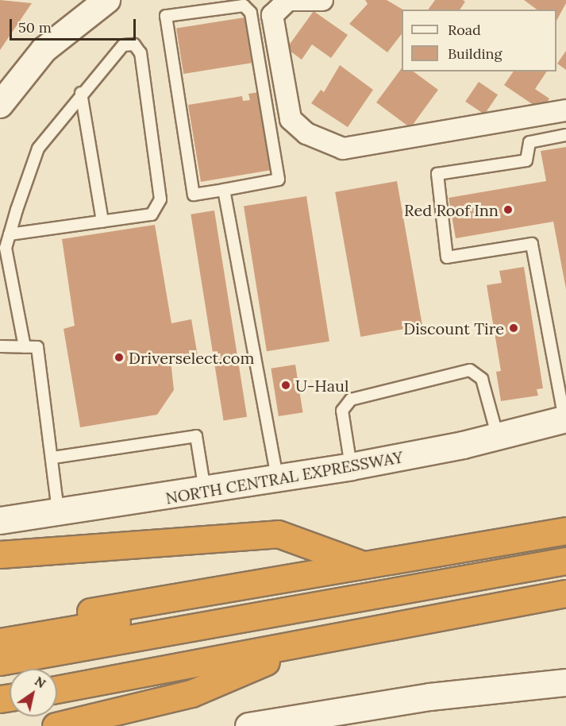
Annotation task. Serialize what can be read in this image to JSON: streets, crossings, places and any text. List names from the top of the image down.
{
  "streets": {
    "main road": ["NORTH CENTRAL EXPRESSWAY"]
  },
  "places": [
    "Red Roof Inn",
    "Discount Tire",
    "Driverselect.com",
    "U-Haul"
  ],
  "legend": ["Road", "Building"],
  "scale_bar": "50 m",
  "north": "top right"
}
